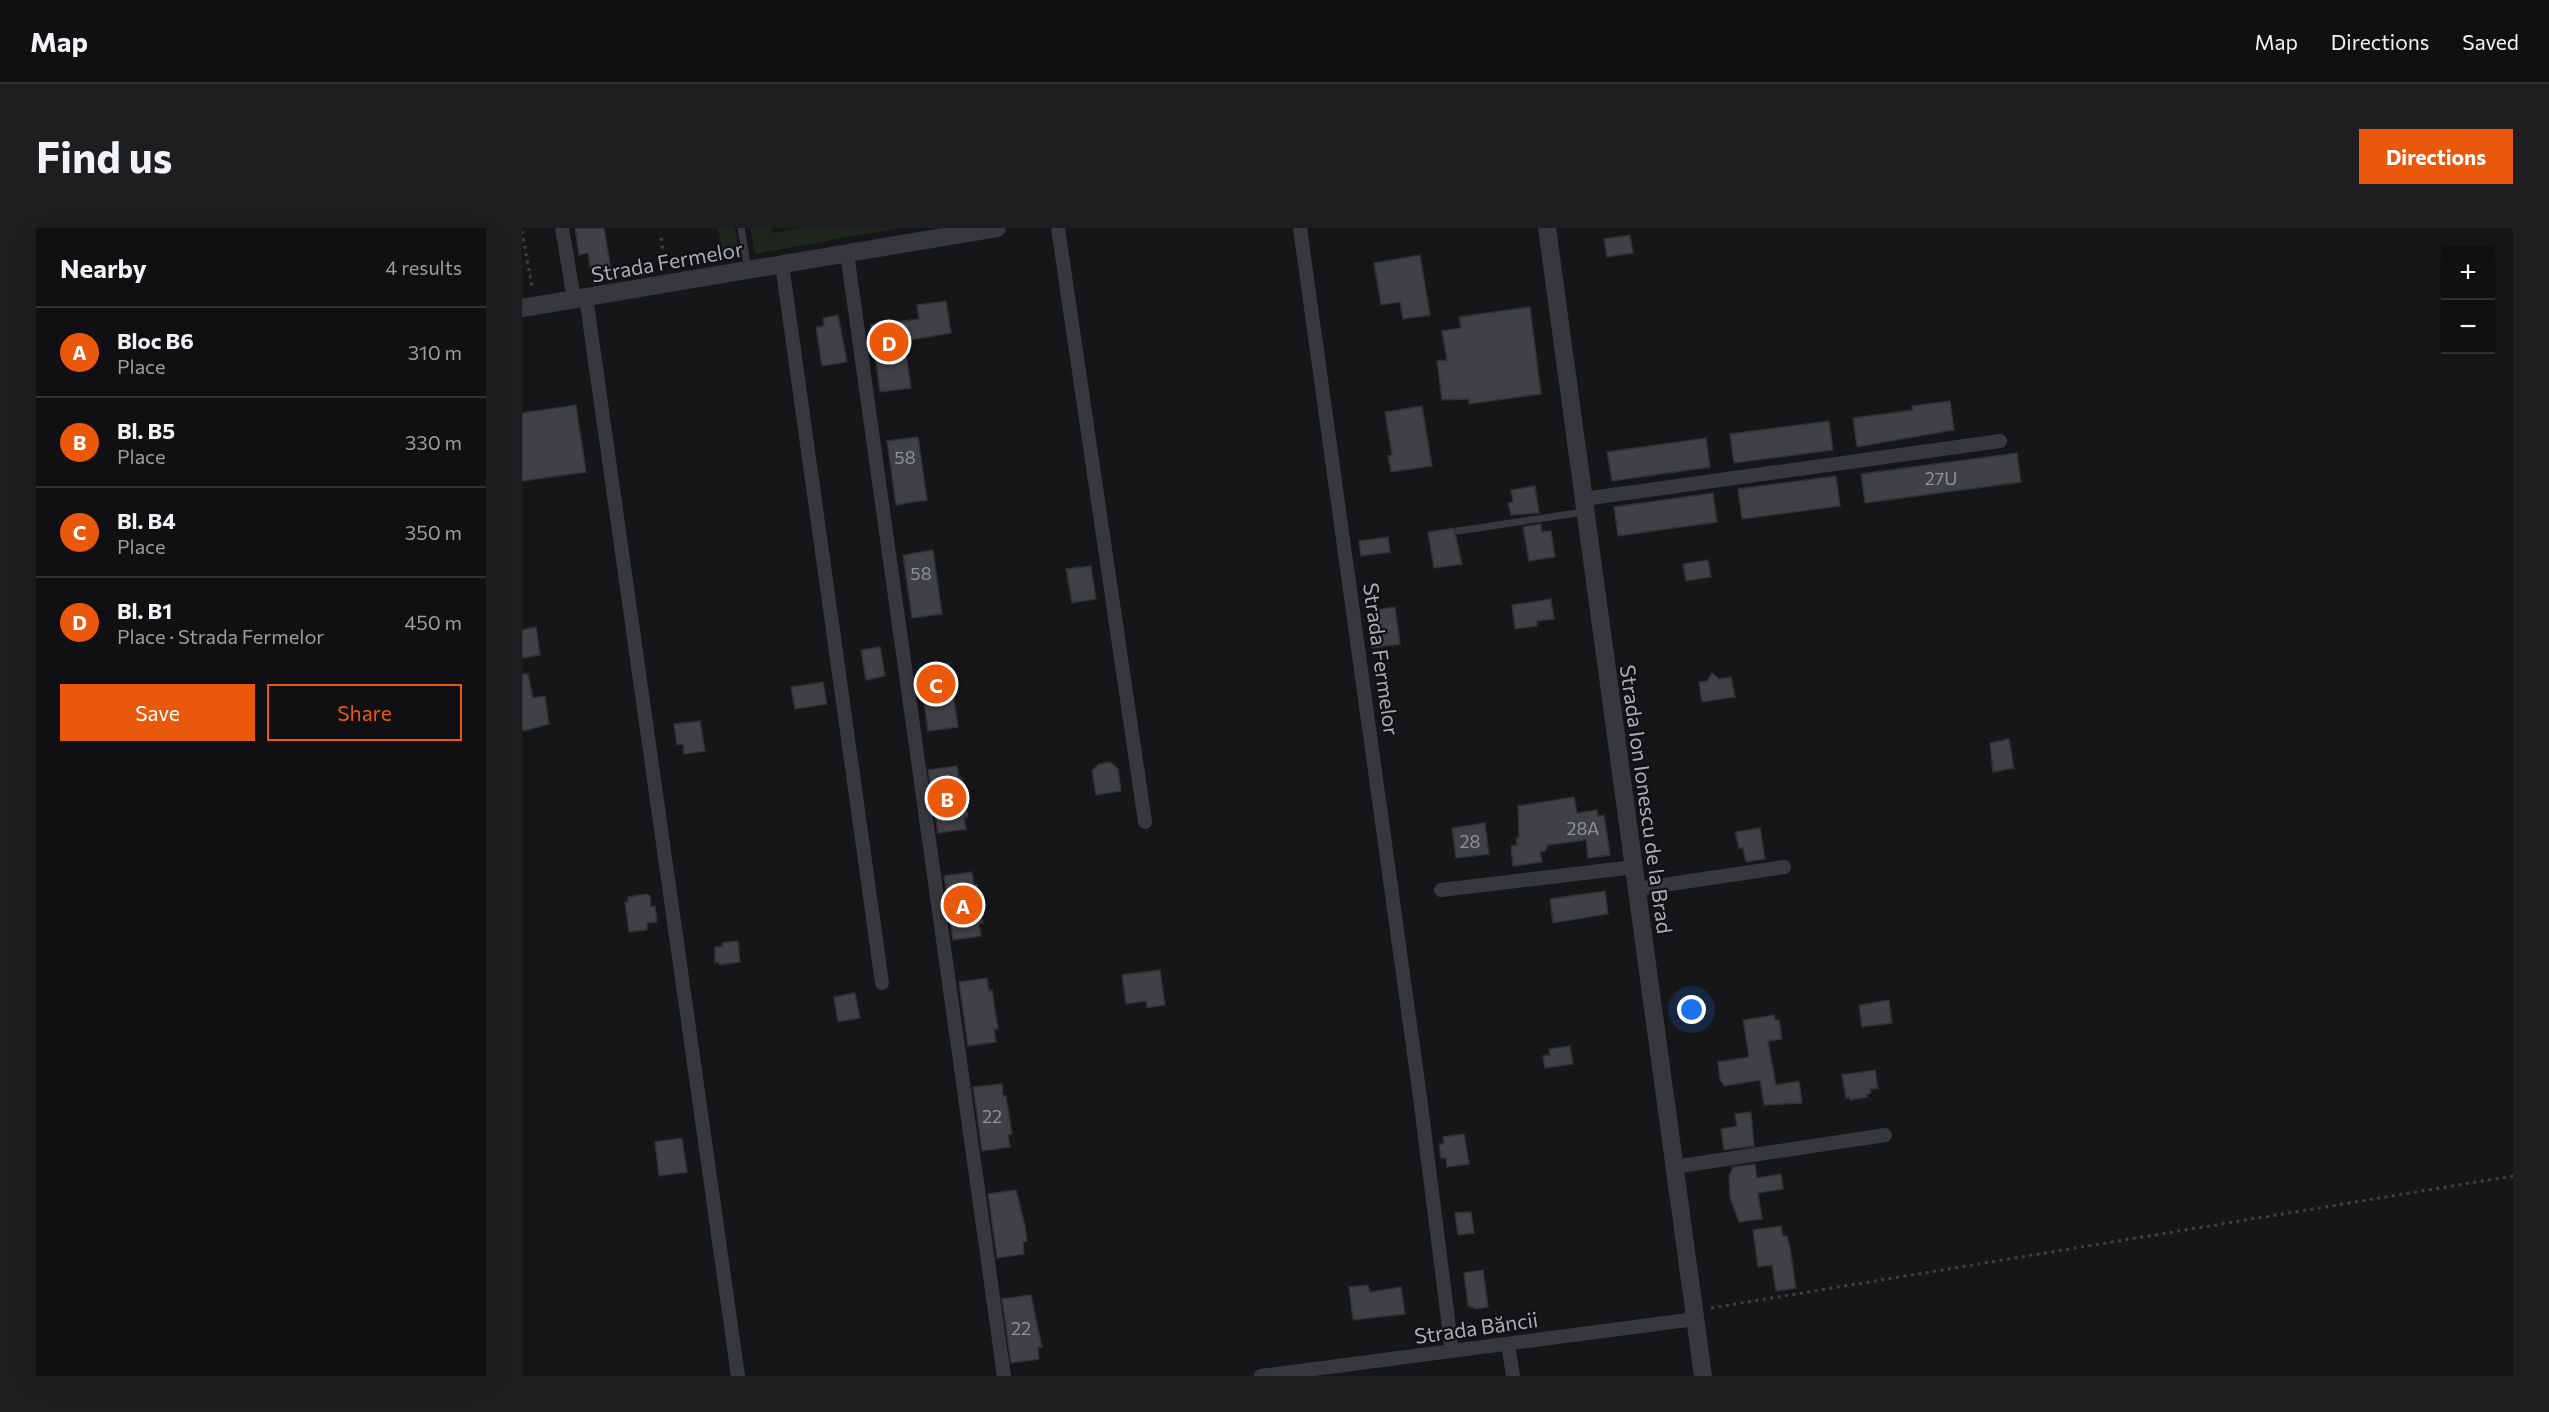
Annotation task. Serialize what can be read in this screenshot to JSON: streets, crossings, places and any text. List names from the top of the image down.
{
  "streets": {
    "street": ["Strada Fermelor", "Strada Ion Ionescu de la Brad", "Strada Băncii"]
  },
  "crossings": [
    ["Strada Fermelor", "Strada Băncii"],
    ["Strada Ion Ionescu de la Brad", "Strada Băncii"]
  ],
  "house_numbers": [
    "58",
    "27U",
    "58",
    "28A",
    "28",
    "22",
    "22"
  ],
  "page": {
    "header": "Map",
    "nav": ["Map", "Directions", "Saved"],
    "buttons": [
      "Directions",
      ["Save", "Share"]
    ],
    "title": "Find us",
    "heading": ["Nearby", "4 results"],
    "map_buttons": ["+", "−"],
    "list": [
      {
        "mark": "A",
        "name": "Bloc B6",
        "note": "Place",
        "value": "310 m"
      },
      {
        "mark": "B",
        "name": "Bl. B5",
        "note": "Place",
        "value": "330 m"
      },
      {
        "mark": "C",
        "name": "Bl. B4",
        "note": "Place",
        "value": "350 m"
      },
      {
        "mark": "D",
        "name": "Bl. B1",
        "note": "Place · Strada Fermelor",
        "value": "450 m"
      }
    ],
    "pins": [
      "D",
      "C",
      "B",
      "A"
    ]
  }
}
